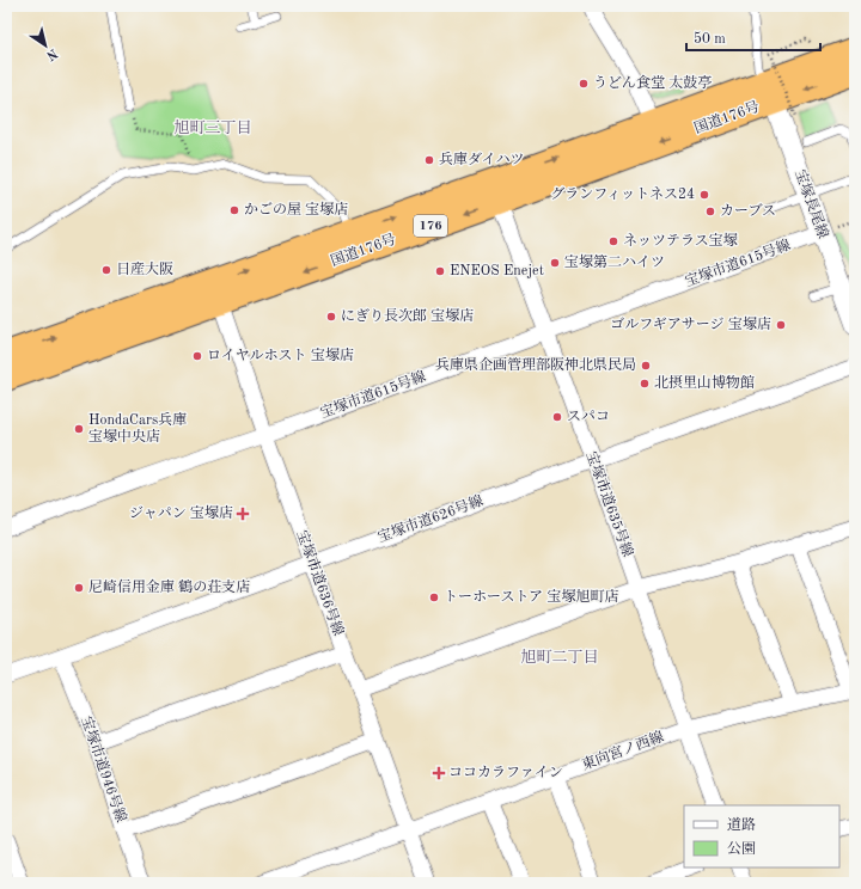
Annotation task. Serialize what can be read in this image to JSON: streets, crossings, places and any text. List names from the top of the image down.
{
  "streets": {
    "highway": ["国道176号", "176"],
    "street": [
      "宝塚長尾線",
      "宝塚市道615号線",
      "宝塚市道635号線",
      "宝塚市道626号線",
      "宝塚市道636号線",
      "東向宮ノ西線",
      "宝塚市道946号線"
    ]
  },
  "crossings": [
    ["国道176号", "宝塚長尾線"],
    ["国道176号", "宝塚市道635号線"],
    ["国道176号", "宝塚市道636号線"],
    ["宝塚長尾線", "宝塚市道615号線"],
    ["宝塚市道615号線", "宝塚市道635号線"],
    ["宝塚市道615号線", "宝塚市道636号線"],
    ["宝塚市道635号線", "宝塚市道626号線"],
    ["宝塚市道635号線", "東向宮ノ西線"],
    ["宝塚市道626号線", "宝塚市道636号線"],
    ["宝塚市道626号線", "宝塚市道946号線"],
    ["宝塚市道636号線", "東向宮ノ西線"]
  ],
  "districts": ["旭町三丁目", "旭町二丁目"],
  "places": {
    "other": [
      "うどん食堂 太鼓亭",
      "兵庫ダイハツ",
      "グランフィットネス24",
      "かごの屋 宝塚店",
      "カーブス",
      "ネッツテラス宝塚",
      "宝塚第二ハイツ",
      "日産大阪",
      "ENEOS Enejet",
      "にぎり長次郎 宝塚店",
      "ゴルフギアサージ 宝塚店",
      "ロイヤルホスト 宝塚店",
      "兵庫県企画管理部阪神北県民局",
      "北摂里山博物館",
      "スパコ",
      "HondaCars兵庫 宝塚中央店",
      "尼崎信用金庫 鶴の荘支店",
      "トーホーストア 宝塚旭町店"
    ],
    "health": ["ジャパン 宝塚店", "ココカラファイン"]
  },
  "legend": ["道路", "公園"],
  "scale_bar": "50 m",
  "north": "bottom right"
}
